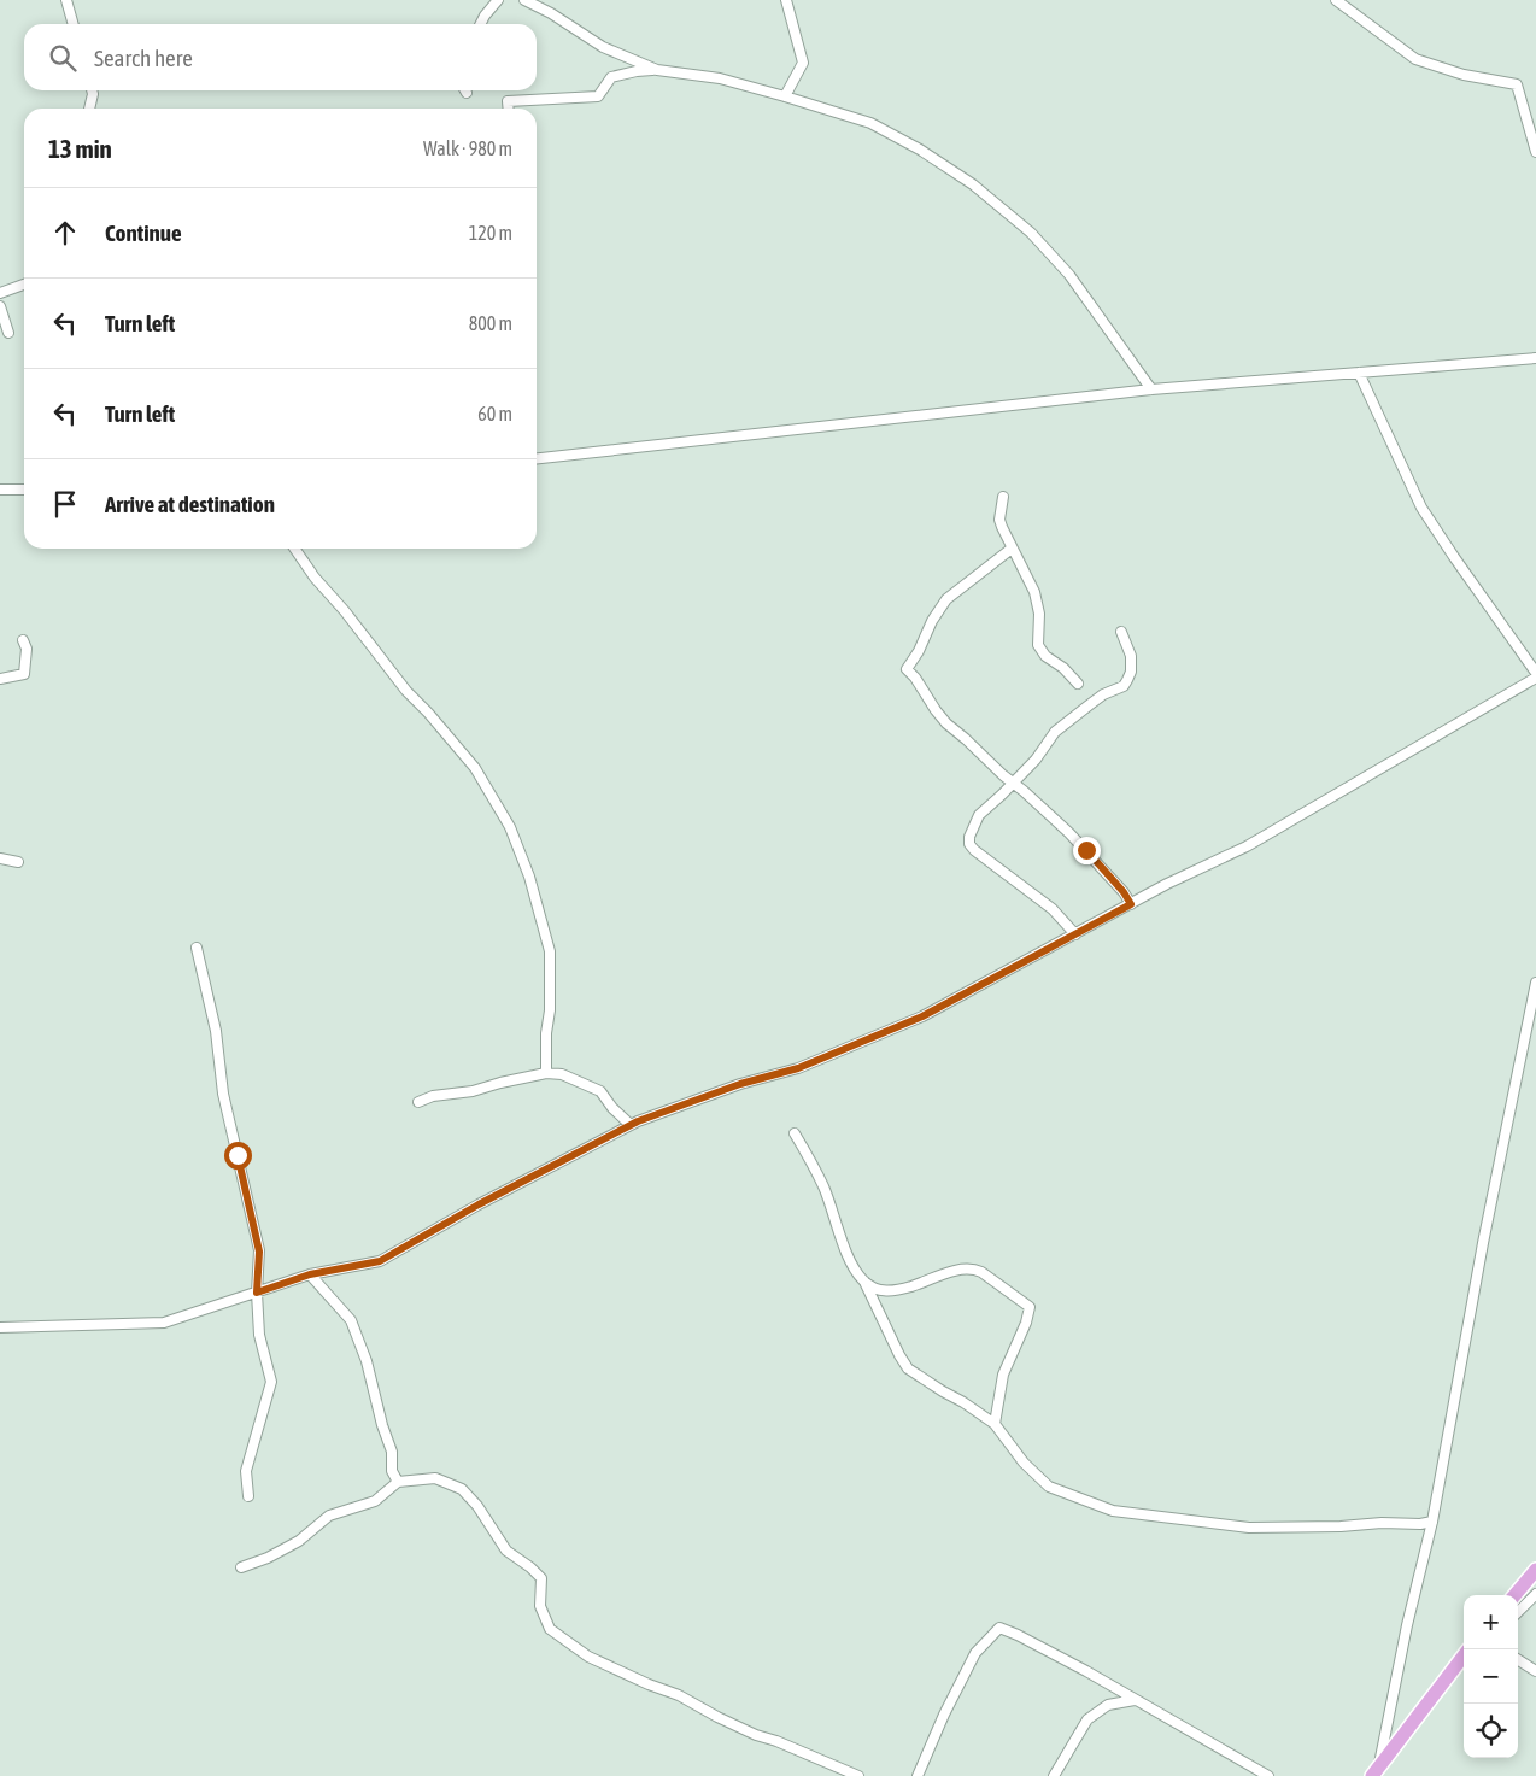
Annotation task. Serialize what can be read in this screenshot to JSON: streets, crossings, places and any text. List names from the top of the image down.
{
  "page": {
    "search": "Search here",
    "heading": ["13 min", "Walk · 980 m"],
    "list": [
      ["Continue", "120 m"],
      ["Turn left", "800 m"],
      ["Turn left", "60 m"],
      "Arrive at destination"
    ],
    "map_buttons": ["+", "−"]
  }
}
